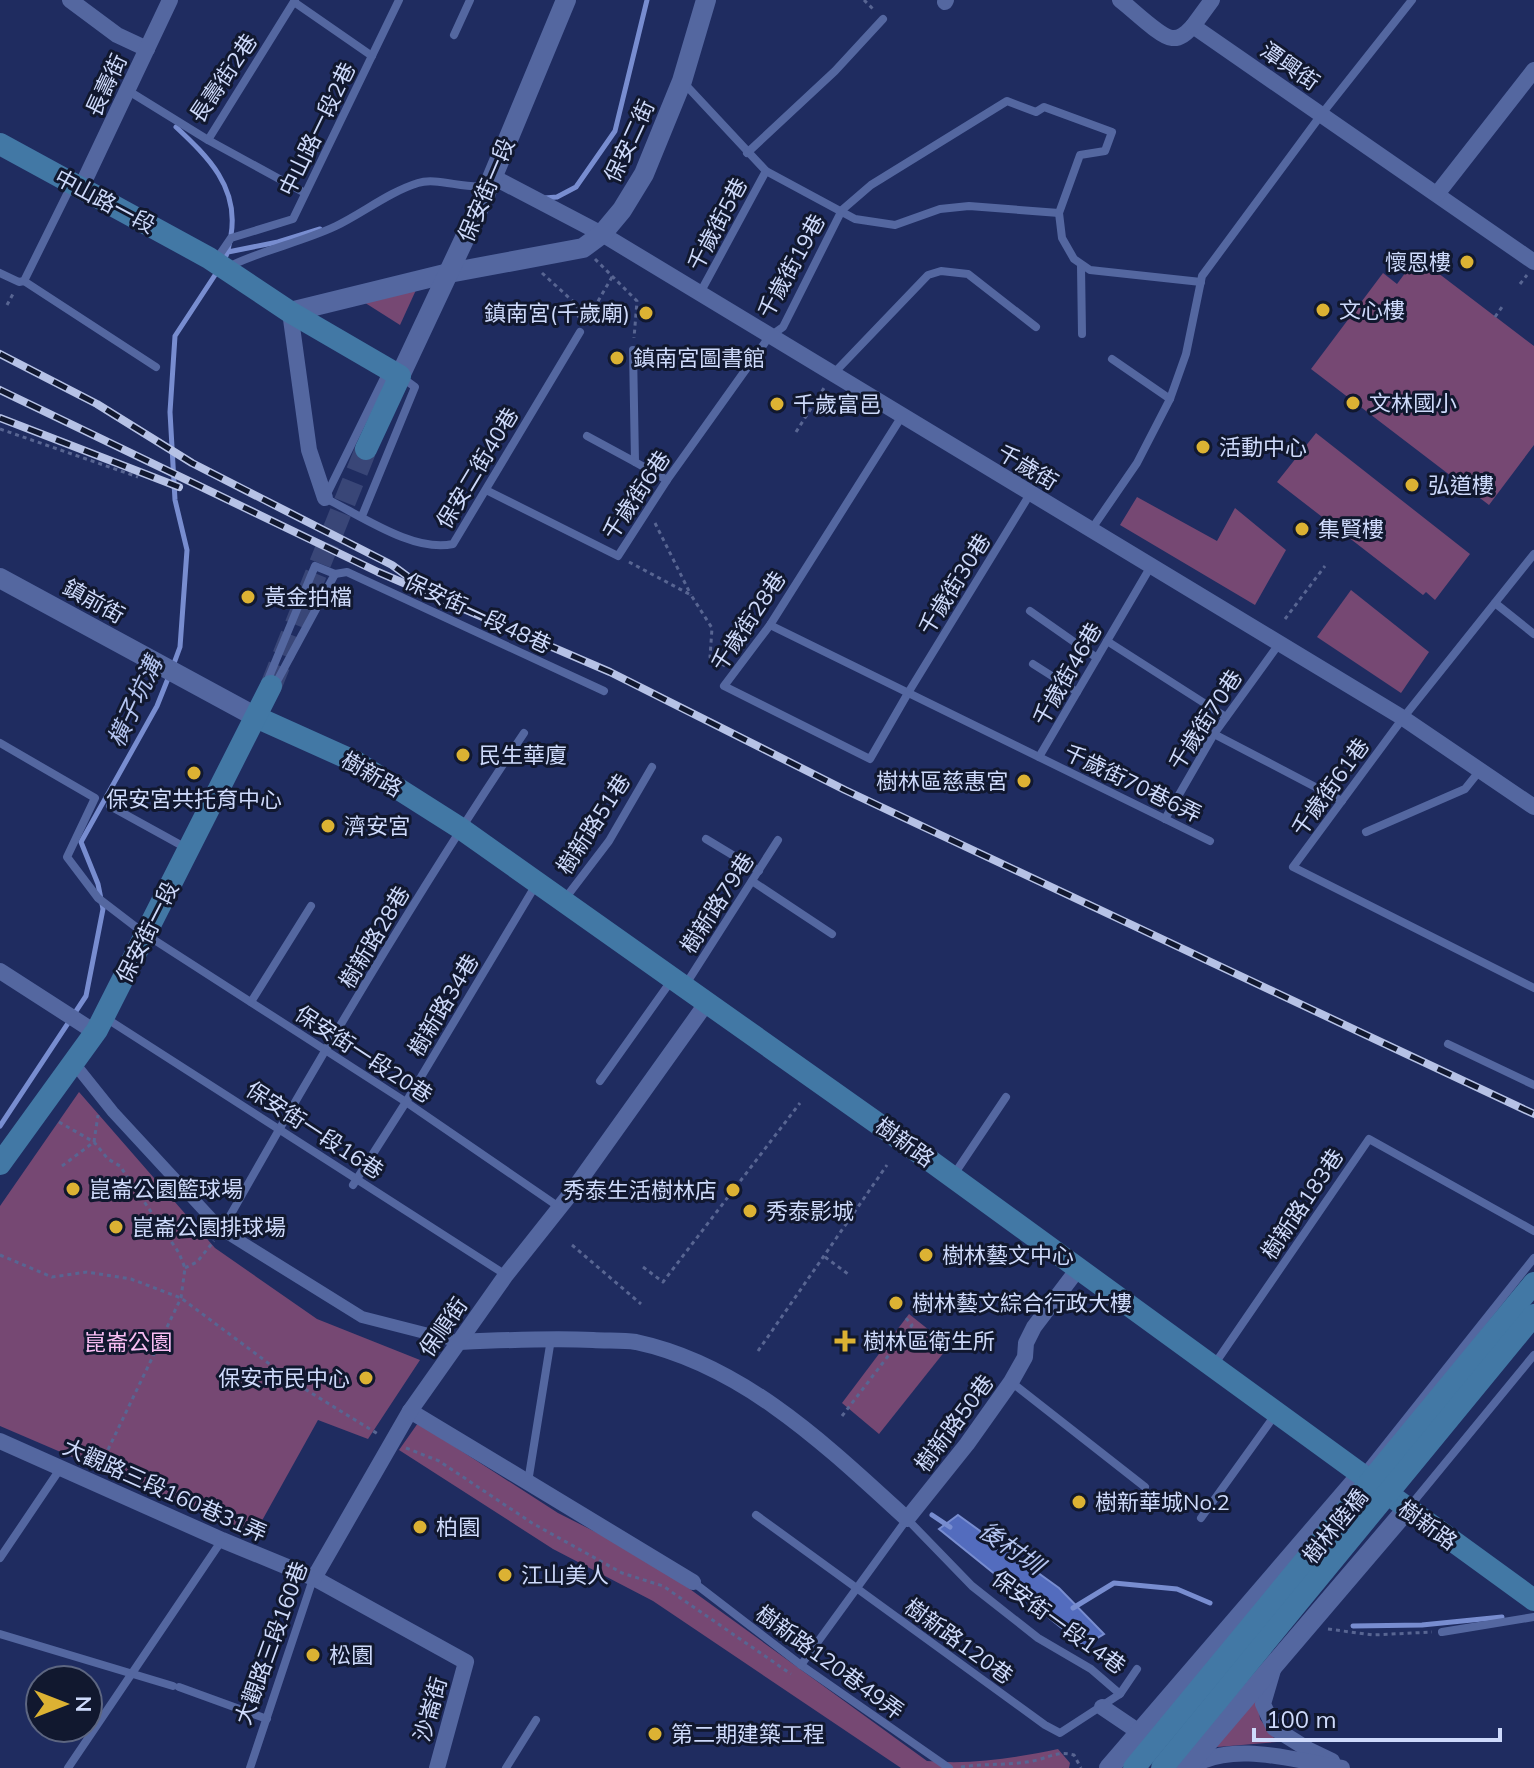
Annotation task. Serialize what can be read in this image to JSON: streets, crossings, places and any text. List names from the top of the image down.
{
  "streets": {
    "main road": [
      "保安街一段",
      "中山路一段",
      "樹新路",
      "樹林陸橋"
    ],
    "street": [
      "潭興街",
      "長壽街",
      "保安二街",
      "千歲街",
      "鎮前街",
      "保順街",
      "樹新路50巷",
      "大觀路三段160巷31弄",
      "保安街一段14巷",
      "大觀路三段160巷",
      "沙崙街"
    ],
    "lane": [
      "長壽街2巷",
      "中山路一段2巷",
      "千歲街5巷",
      "千歲街19巷",
      "保安二街40巷",
      "千歲街6巷",
      "千歲街30巷",
      "保安街一段48巷",
      "千歲街28巷",
      "千歲街46巷",
      "千歲街70巷",
      "千歲街70巷6弄",
      "千歲街61巷",
      "樹新路51巷",
      "樹新路79巷",
      "樹新路28巷",
      "樹新路34巷",
      "保安街一段20巷",
      "保安街一段16巷",
      "樹新路183巷",
      "樹新路120巷",
      "樹新路120巷49弄"
    ]
  },
  "crossings": [
    ["長壽街2巷", "長壽街"],
    ["長壽街", "中山路一段"],
    ["中山路一段2巷", "中山路一段"],
    ["保安二街", "保安街一段"],
    ["保安二街", "中山路一段"],
    ["保安二街", "千歲街"],
    ["保安街一段", "中山路一段"],
    ["保安街一段", "千歲街"],
    ["保安街一段", "保安二街40巷"],
    ["保安街一段", "鎮前街"],
    ["保安街一段", "保安街一段48巷"],
    ["保安街一段", "樹新路"],
    ["保安街一段", "保安街一段20巷"],
    ["保安街一段", "保安街一段16巷"],
    ["千歲街5巷", "千歲街"],
    ["千歲街19巷", "千歲街"],
    ["千歲街19巷", "千歲街6巷"],
    ["千歲街", "千歲街6巷"],
    ["千歲街", "千歲街30巷"],
    ["千歲街", "千歲街28巷"],
    ["千歲街", "千歲街46巷"],
    ["千歲街", "千歲街70巷"],
    ["千歲街", "千歲街61巷"],
    ["保安二街40巷", "千歲街6巷"],
    ["千歲街30巷", "千歲街28巷"],
    ["千歲街30巷", "千歲街46巷"],
    ["鎮前街", "樹新路"],
    ["千歲街28巷", "千歲街46巷"],
    ["千歲街46巷", "千歲街70巷6弄"],
    ["千歲街70巷", "千歲街70巷6弄"],
    ["樹新路", "樹新路51巷"],
    ["樹新路", "樹新路79巷"],
    ["樹新路", "樹新路28巷"],
    ["樹新路", "樹新路34巷"],
    ["樹新路", "樹新路183巷"],
    ["樹新路", "保順街"],
    ["樹新路", "樹新路50巷"],
    ["樹新路28巷", "保安街一段20巷"],
    ["樹新路28巷", "保安街一段16巷"],
    ["樹新路34巷", "保安街一段20巷"],
    ["樹新路34巷", "保安街一段16巷"],
    ["保安街一段20巷", "保順街"],
    ["保安街一段16巷", "保順街"],
    ["保順街", "保安街一段14巷"],
    ["保順街", "大觀路三段160巷"],
    ["樹新路50巷", "保安街一段14巷"],
    ["大觀路三段160巷31弄", "大觀路三段160巷"],
    ["大觀路三段160巷31弄", "沙崙街"],
    ["保安街一段14巷", "樹新路120巷"]
  ],
  "water": ["橫子坑溝", "後村圳"],
  "parks": ["崑崙公園"],
  "places": {
    "other": [
      "懷恩樓",
      "文心樓",
      "鎮南宮(千歲廟)",
      "鎮南宮圖書館",
      "文林國小",
      "千歲富邑",
      "活動中心",
      "弘道樓",
      "集賢樓",
      "黃金拍檔",
      "民生華廈",
      "保安宮共托育中心",
      "樹林區慈惠宮",
      "濟安宮",
      "崑崙公園籃球場",
      "秀泰生活樹林店",
      "秀泰影城",
      "崑崙公園排球場",
      "樹林藝文中心",
      "樹林藝文綜合行政大樓",
      "保安市民中心",
      "樹新華城No.2",
      "柏園",
      "江山美人",
      "松園",
      "第二期建築工程"
    ],
    "health": ["樹林區衛生所"]
  },
  "scale_bar": "100 m",
  "north": "right"
}
